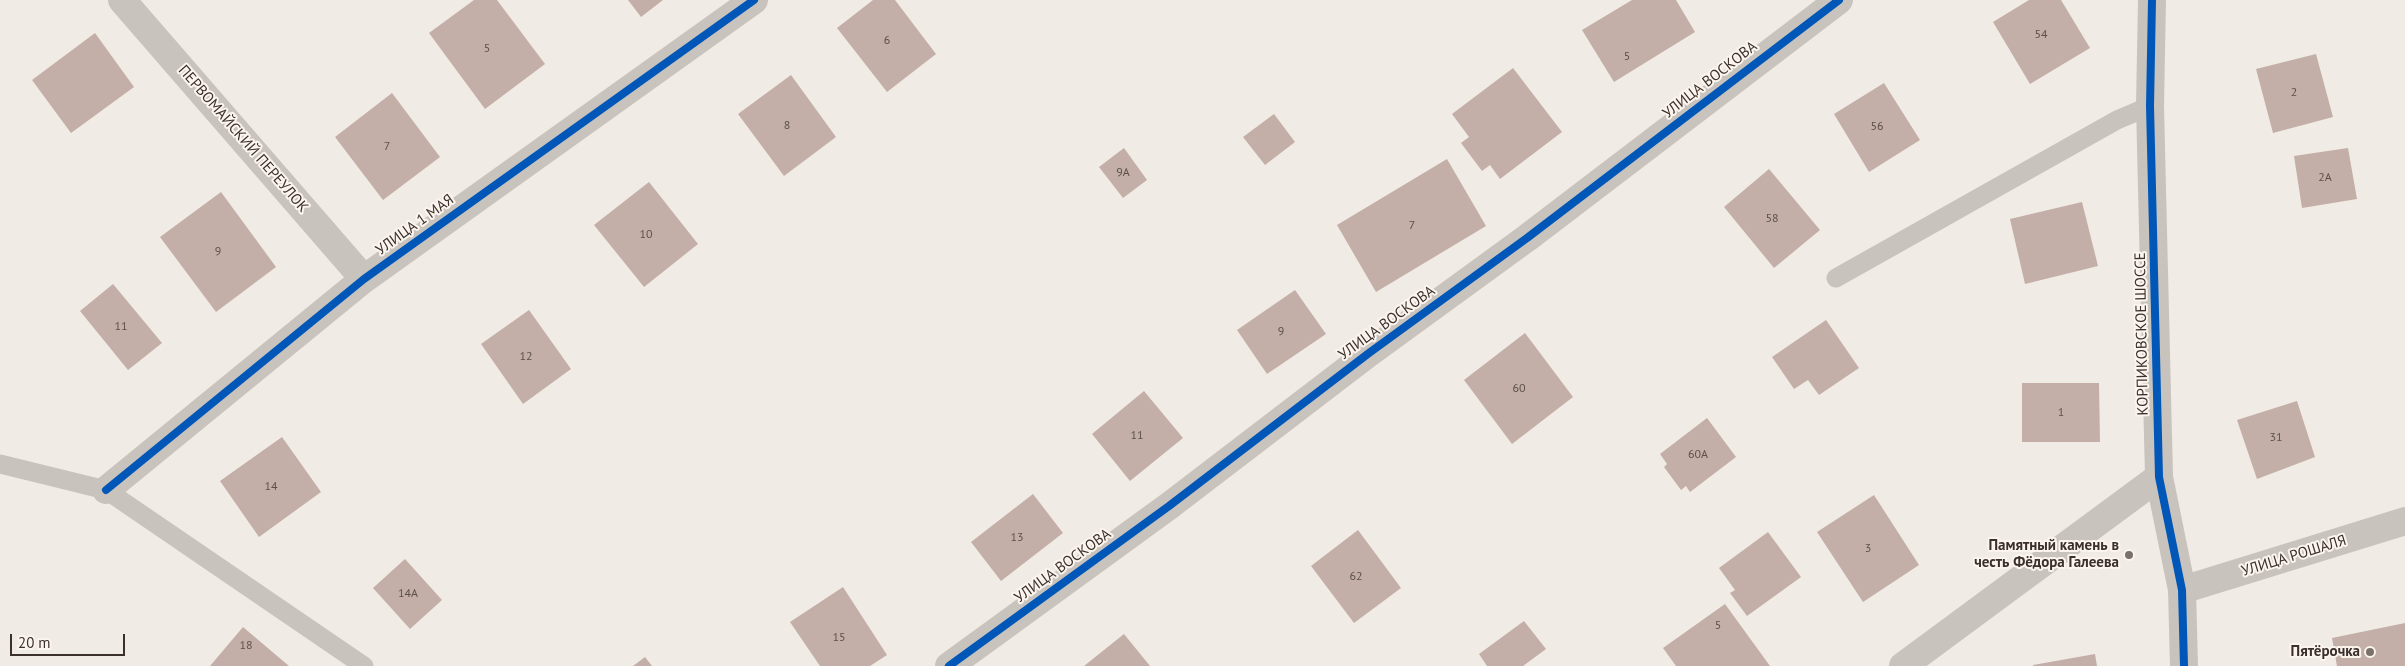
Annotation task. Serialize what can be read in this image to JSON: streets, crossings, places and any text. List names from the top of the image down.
{
  "streets": {
    "street": [
      "УЛИЦА ВОСКОВА",
      "ПЕРВОМАЙСКИЙ ПЕРЕУЛОК",
      "УЛИЦА 1 МАЯ",
      "КОРПИКОВСКОЕ ШОССЕ",
      "УЛИЦА РОШАЛЯ"
    ]
  },
  "crossings": [
    ["ПЕРВОМАЙСКИЙ ПЕРЕУЛОК", "УЛИЦА 1 МАЯ"],
    ["КОРПИКОВСКОЕ ШОССЕ", "УЛИЦА РОШАЛЯ"]
  ],
  "places": ["Памятный камень в честь Фёдора Галеева", "Пятёрочка"],
  "house_numbers": [
    "54",
    "6",
    "5",
    "5",
    "2",
    "8",
    "56",
    "7",
    "9А",
    "2А",
    "58",
    "7",
    "10",
    "9",
    "11",
    "9",
    "12",
    "60",
    "1",
    "11",
    "31",
    "60А",
    "14",
    "13",
    "3",
    "62",
    "14А",
    "5",
    "15",
    "18"
  ],
  "scale_bar": "20 m"
}
